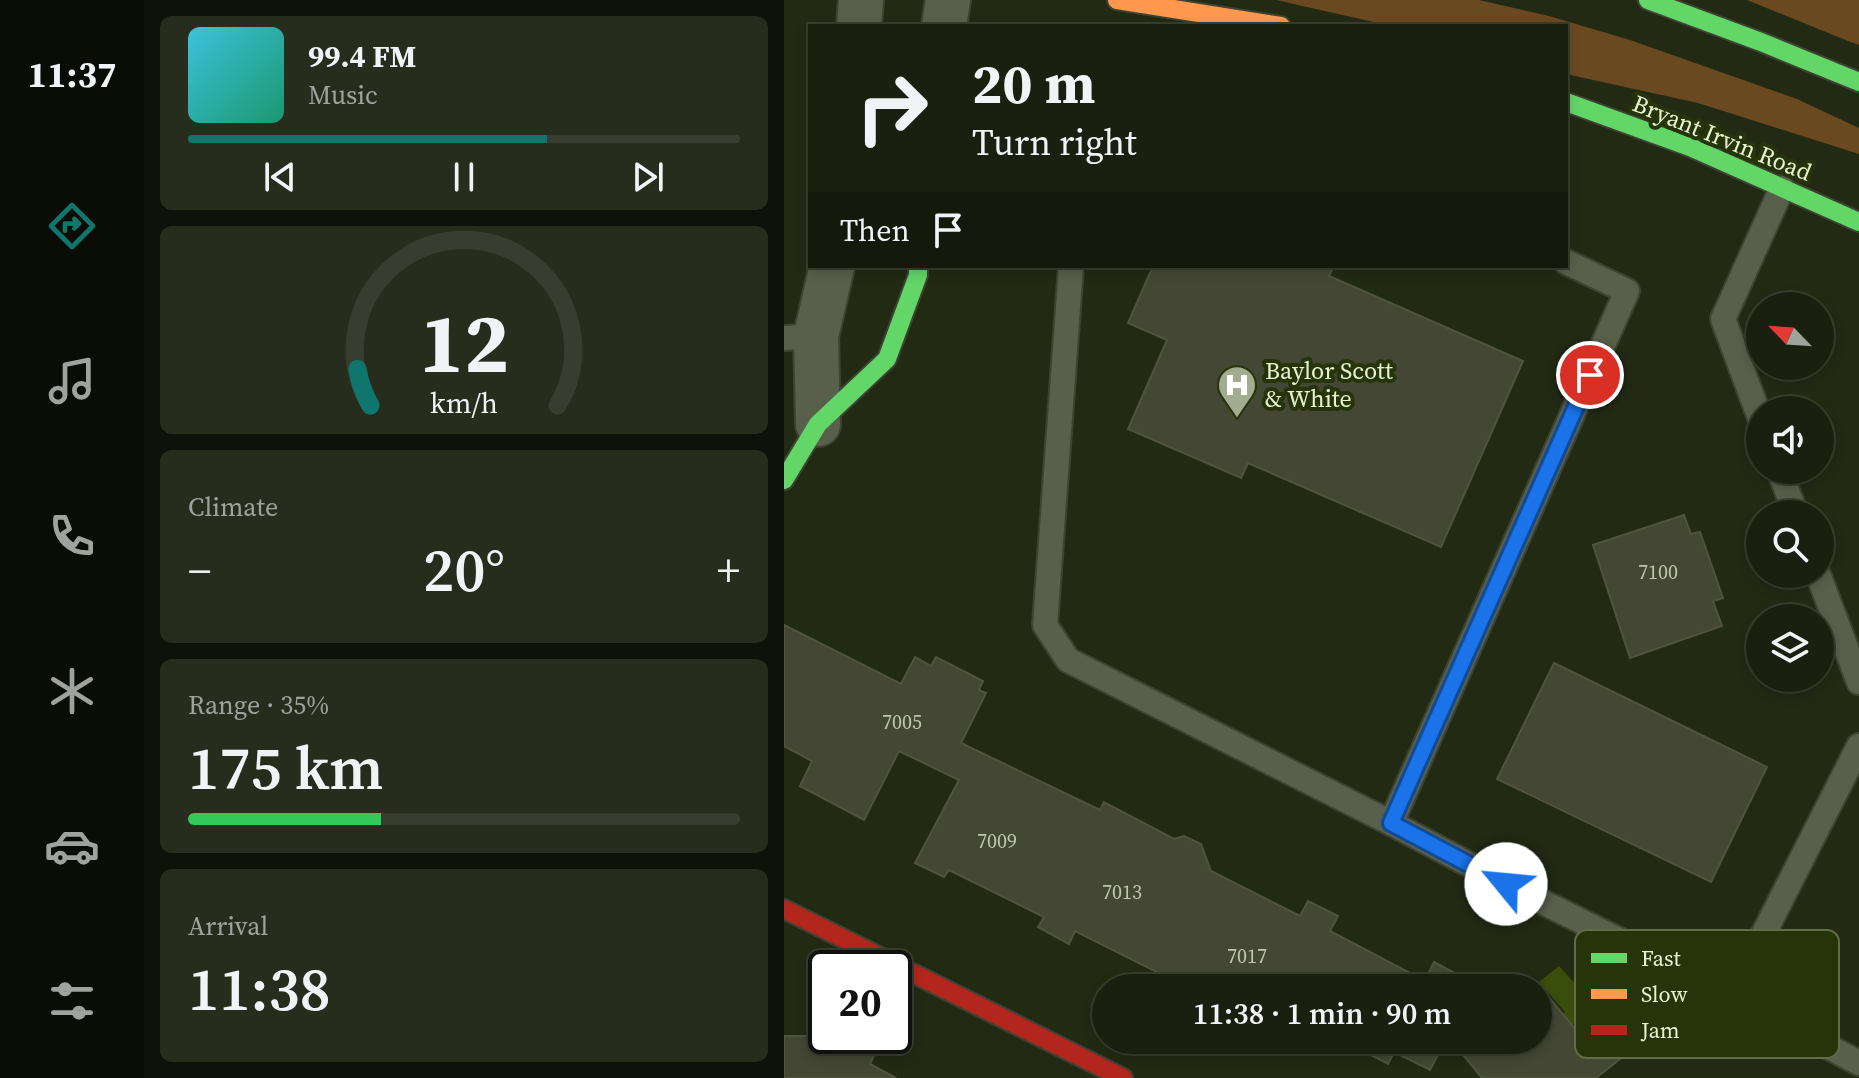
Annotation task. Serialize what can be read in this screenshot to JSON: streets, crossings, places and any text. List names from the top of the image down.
{
  "streets": {
    "main road": ["Bryant Irvin Road"]
  },
  "places": {
    "hospital": ["Baylor Scott & White"]
  },
  "house_numbers": [
    "7100",
    "7005",
    "7009",
    "7013",
    "7017"
  ],
  "legend": ["Fast", "Slow", "Jam"],
  "north": "top left",
  "page": {
    "tabs": "11:37",
    "turn": ["20 m", "Turn right"],
    "song": ["99.4 FM", "Music"],
    "then": "Then",
    "tile": [
      "Climate",
      ["Range · 35%", "175 km"],
      ["Arrival", "11:38"]
    ],
    "heat": ["−", "20°", "+"],
    "limit": "20",
    "trip": "11:38 · 1 min · 90 m",
    "gauge": ["12", "km/h"]
  }
}
